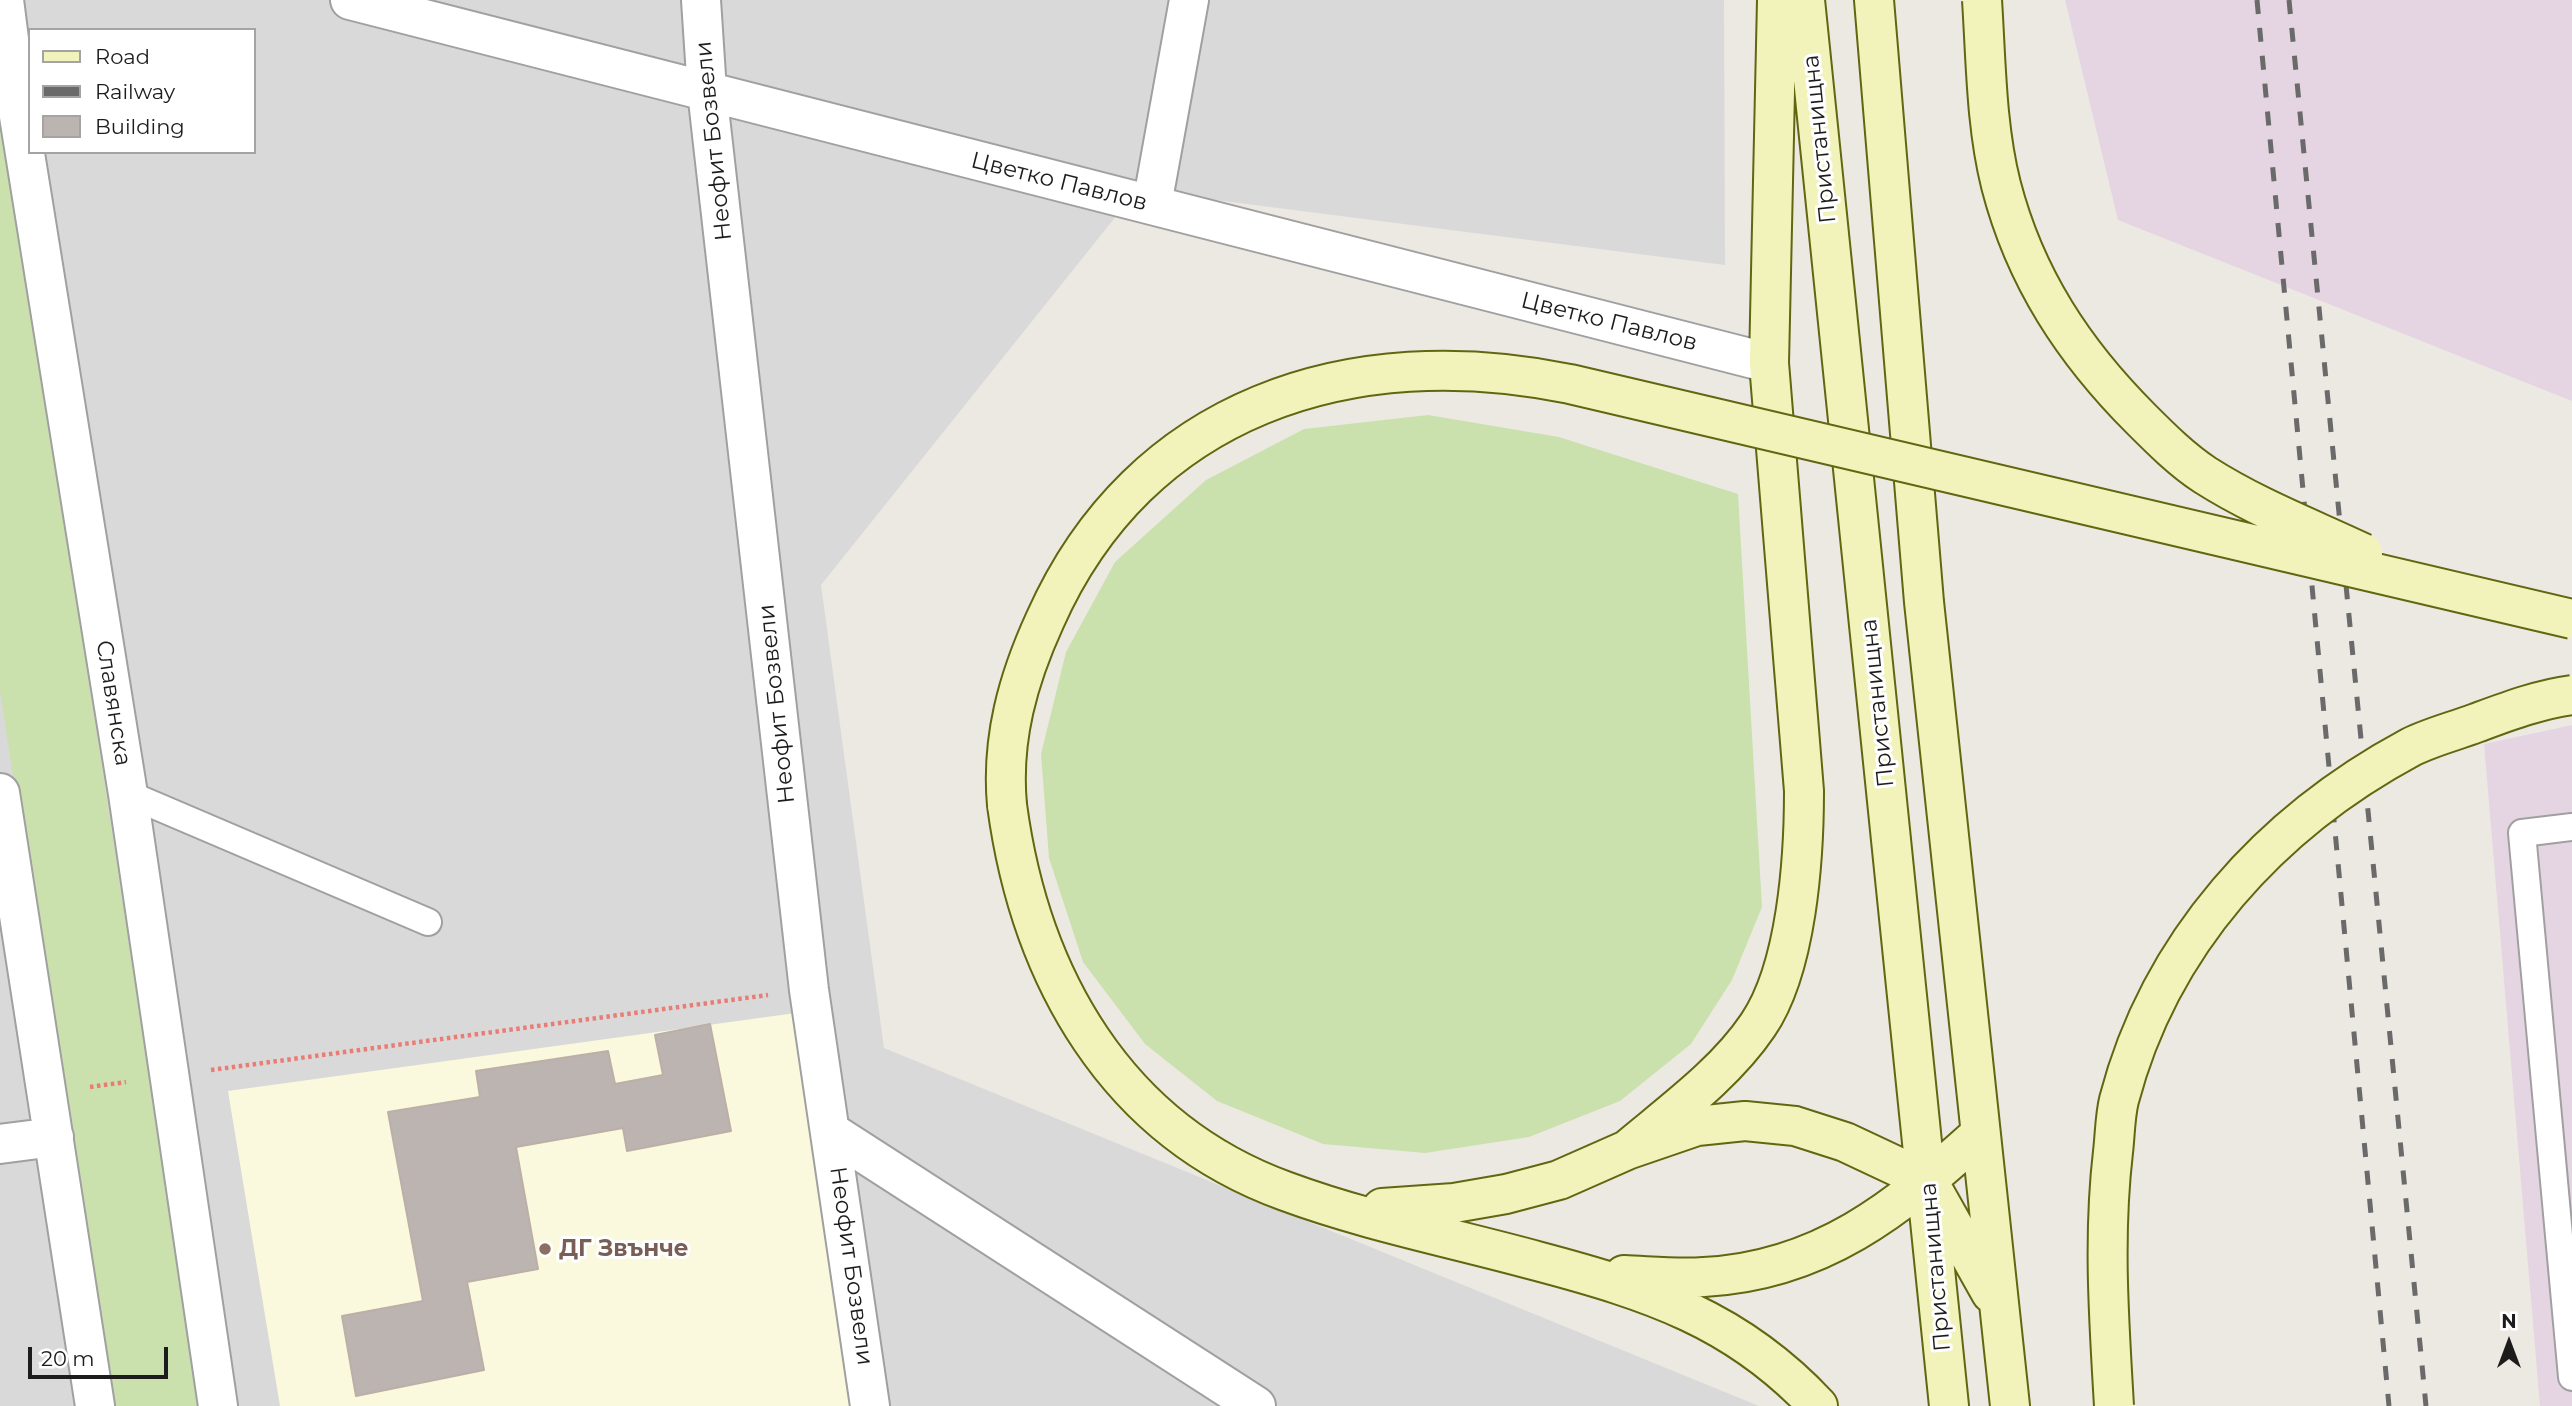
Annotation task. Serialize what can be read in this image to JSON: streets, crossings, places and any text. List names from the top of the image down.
{
  "streets": {
    "main road": ["Пристанищна"],
    "street": ["Неофит Бозвели", "Цветко Павлов", "Славянска"]
  },
  "crossings": [
    ["Неофит Бозвели", "Цветко Павлов"]
  ],
  "places": ["ДГ Звънче"],
  "legend": ["Road", "Railway", "Building"],
  "scale_bar": "20 m",
  "north": "top"
}
